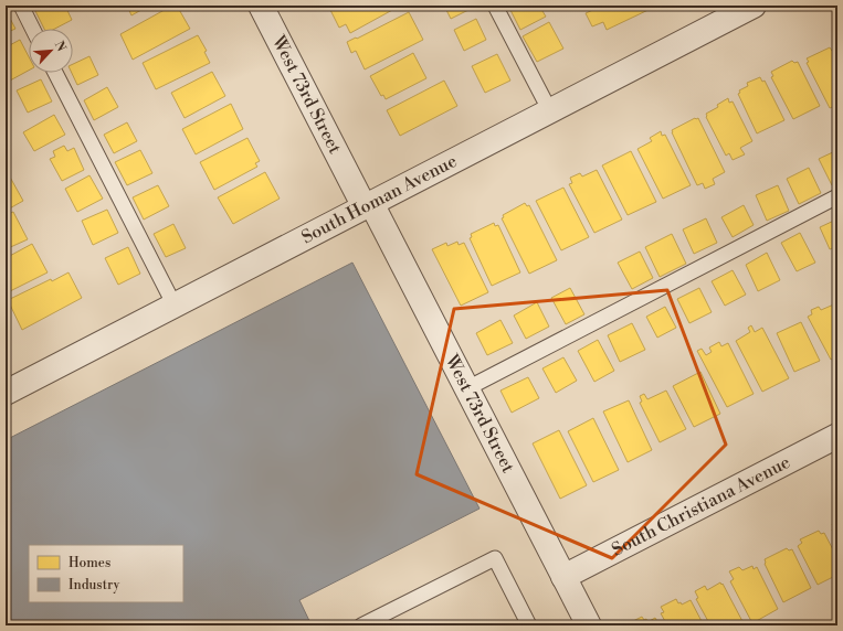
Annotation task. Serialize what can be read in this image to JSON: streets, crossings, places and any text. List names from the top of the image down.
{
  "streets": {
    "street": ["West 73rd Street", "South Homan Avenue", "South Christiana Avenue"]
  },
  "crossings": [
    ["West 73rd Street", "South Homan Avenue"],
    ["West 73rd Street", "South Christiana Avenue"]
  ],
  "legend": ["Homes", "Industry"],
  "north": "top right"
}
